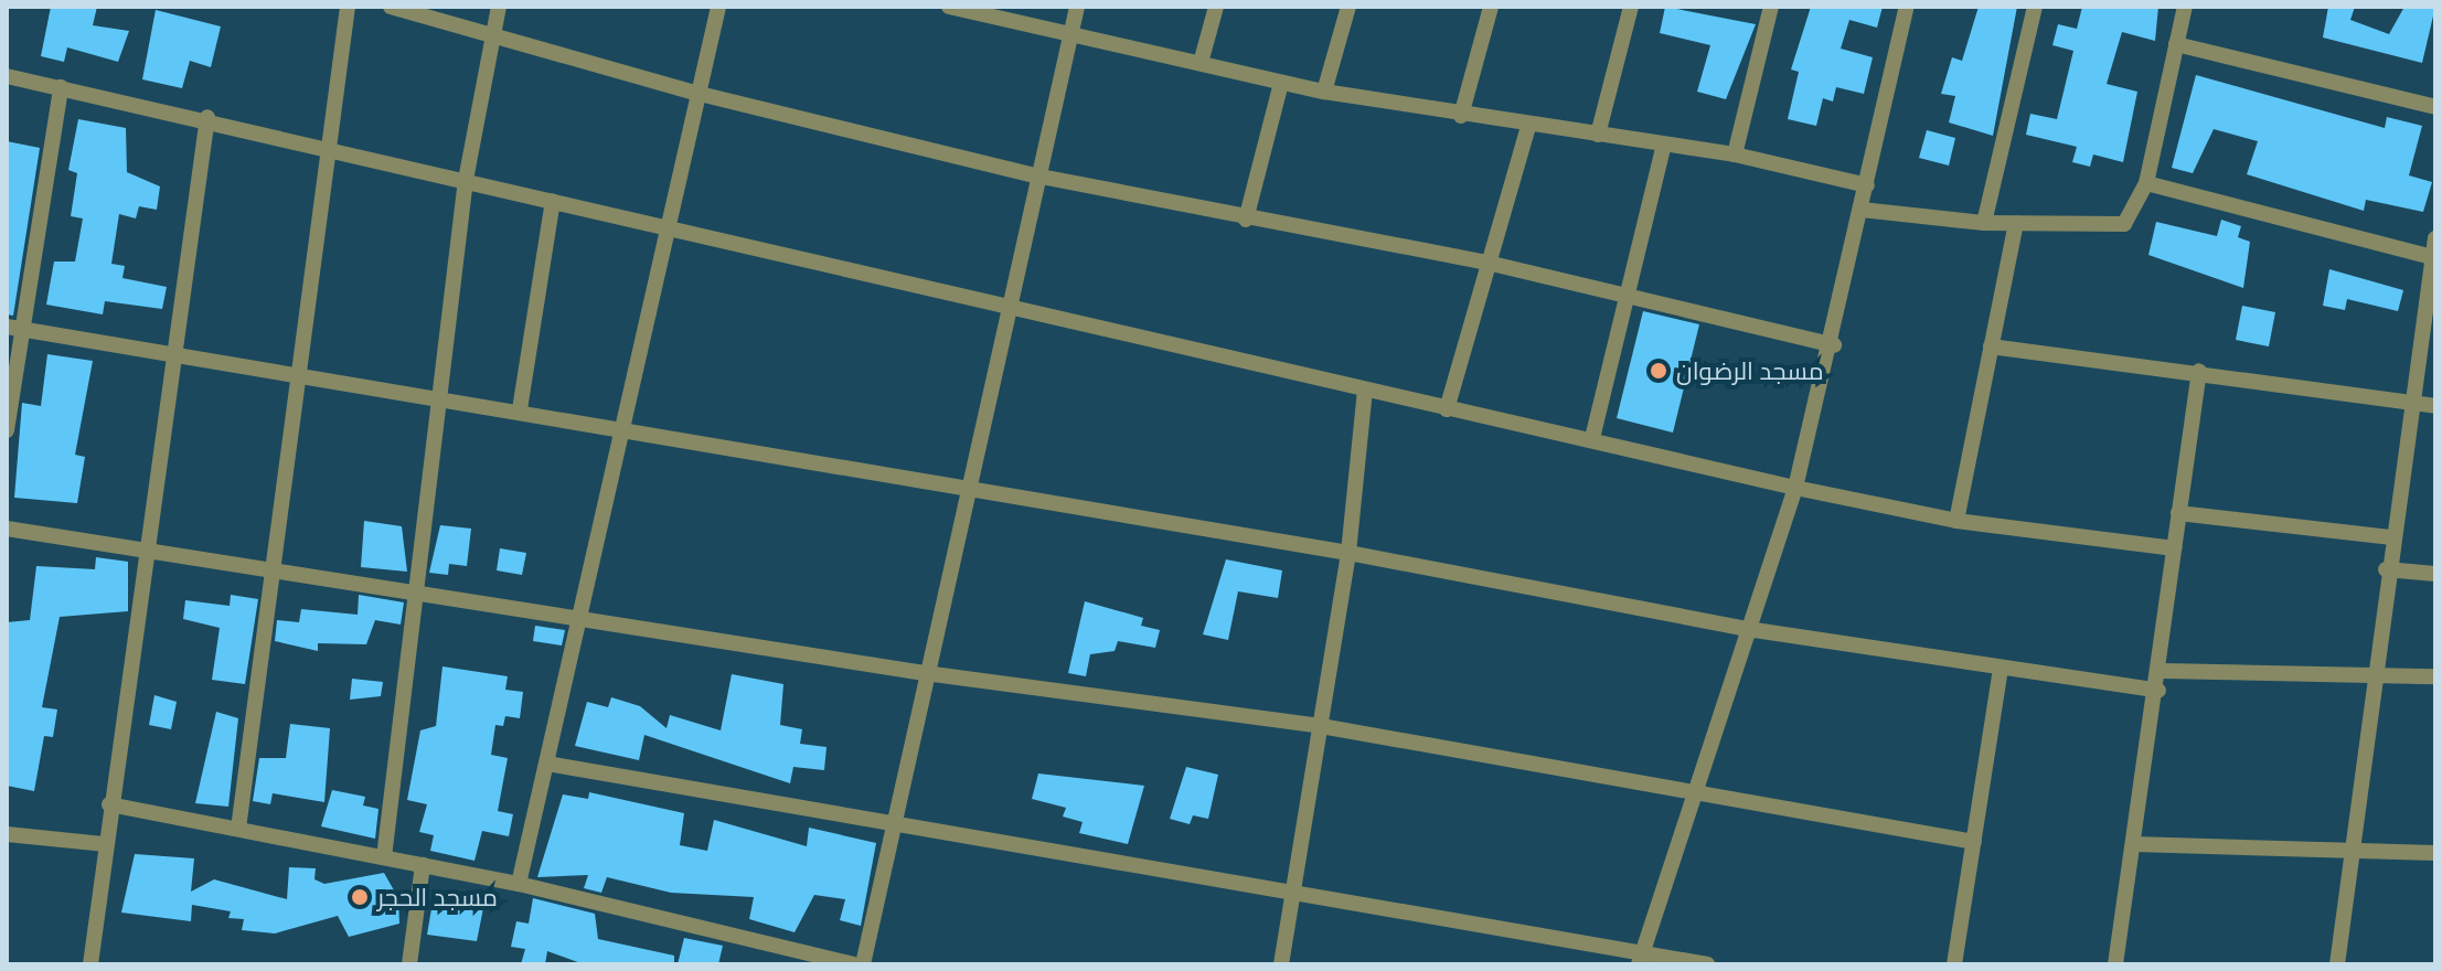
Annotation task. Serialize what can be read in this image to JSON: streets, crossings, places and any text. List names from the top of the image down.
{
  "places": ["مسجد الرضوان", "مسجد الحجر"]
}
